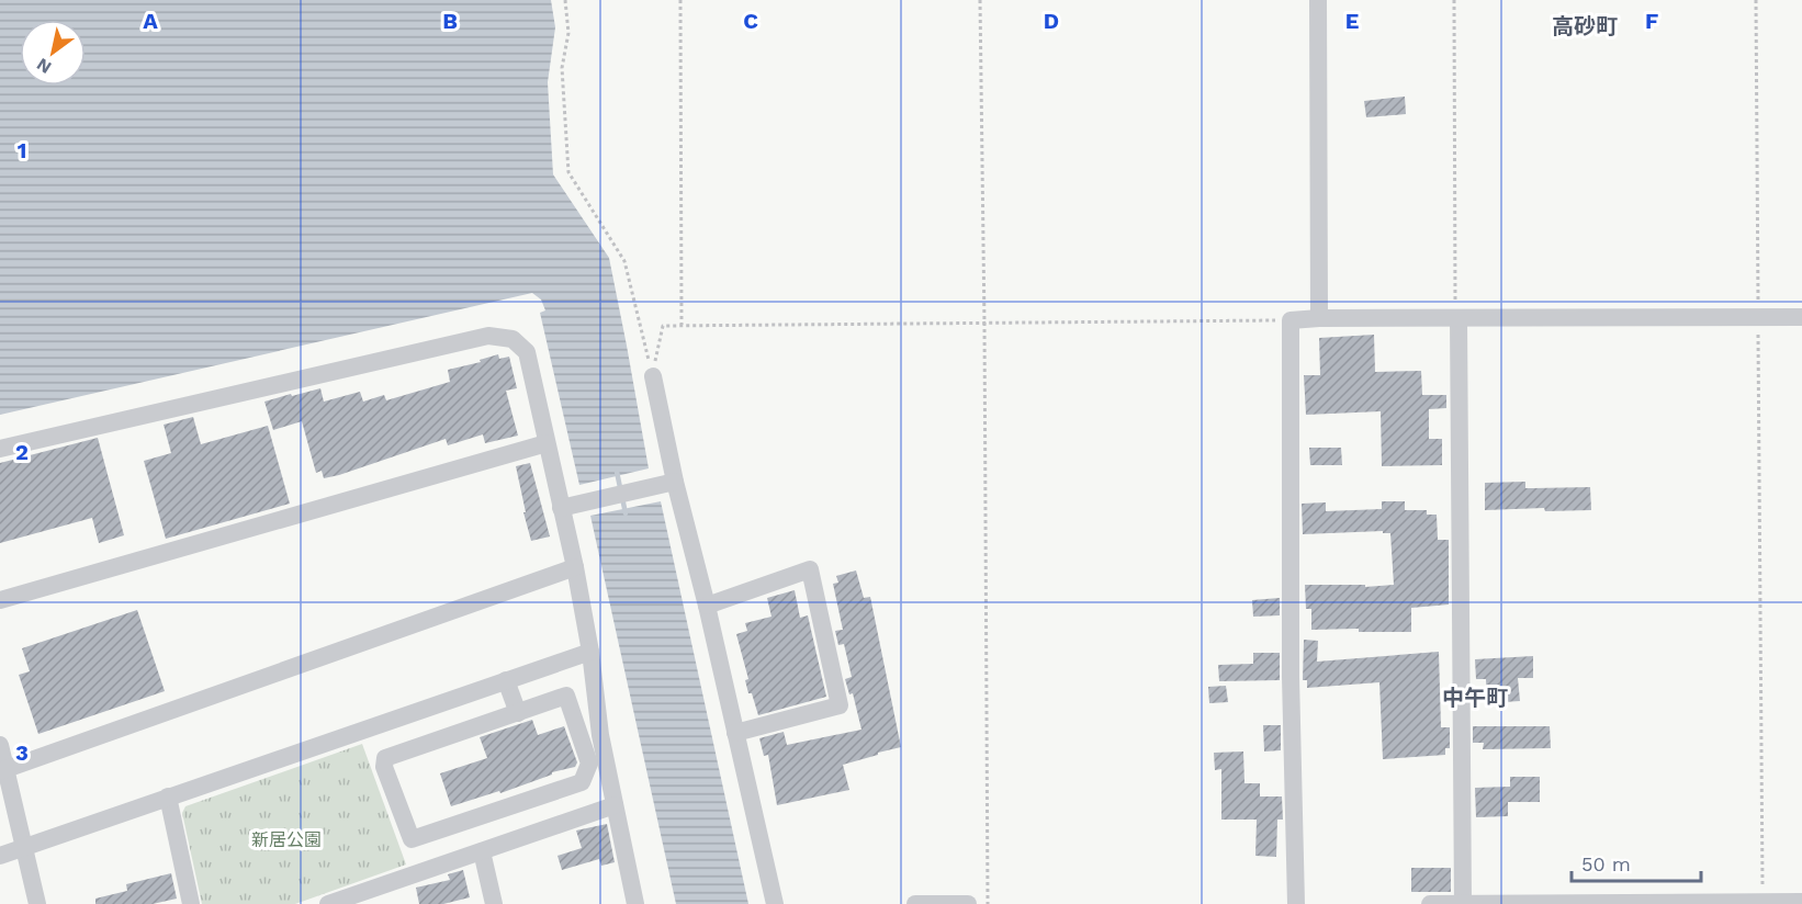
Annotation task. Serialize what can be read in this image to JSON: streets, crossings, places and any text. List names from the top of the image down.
{
  "districts": ["高砂町", "中午町"],
  "parks": ["新居公園"],
  "scale_bar": "50 m",
  "north": "bottom left",
  "grid": {
    "columns": [
      "A",
      "B",
      "C",
      "D",
      "E",
      "F"
    ],
    "rows": ["1", "2", "3"]
  }
}
